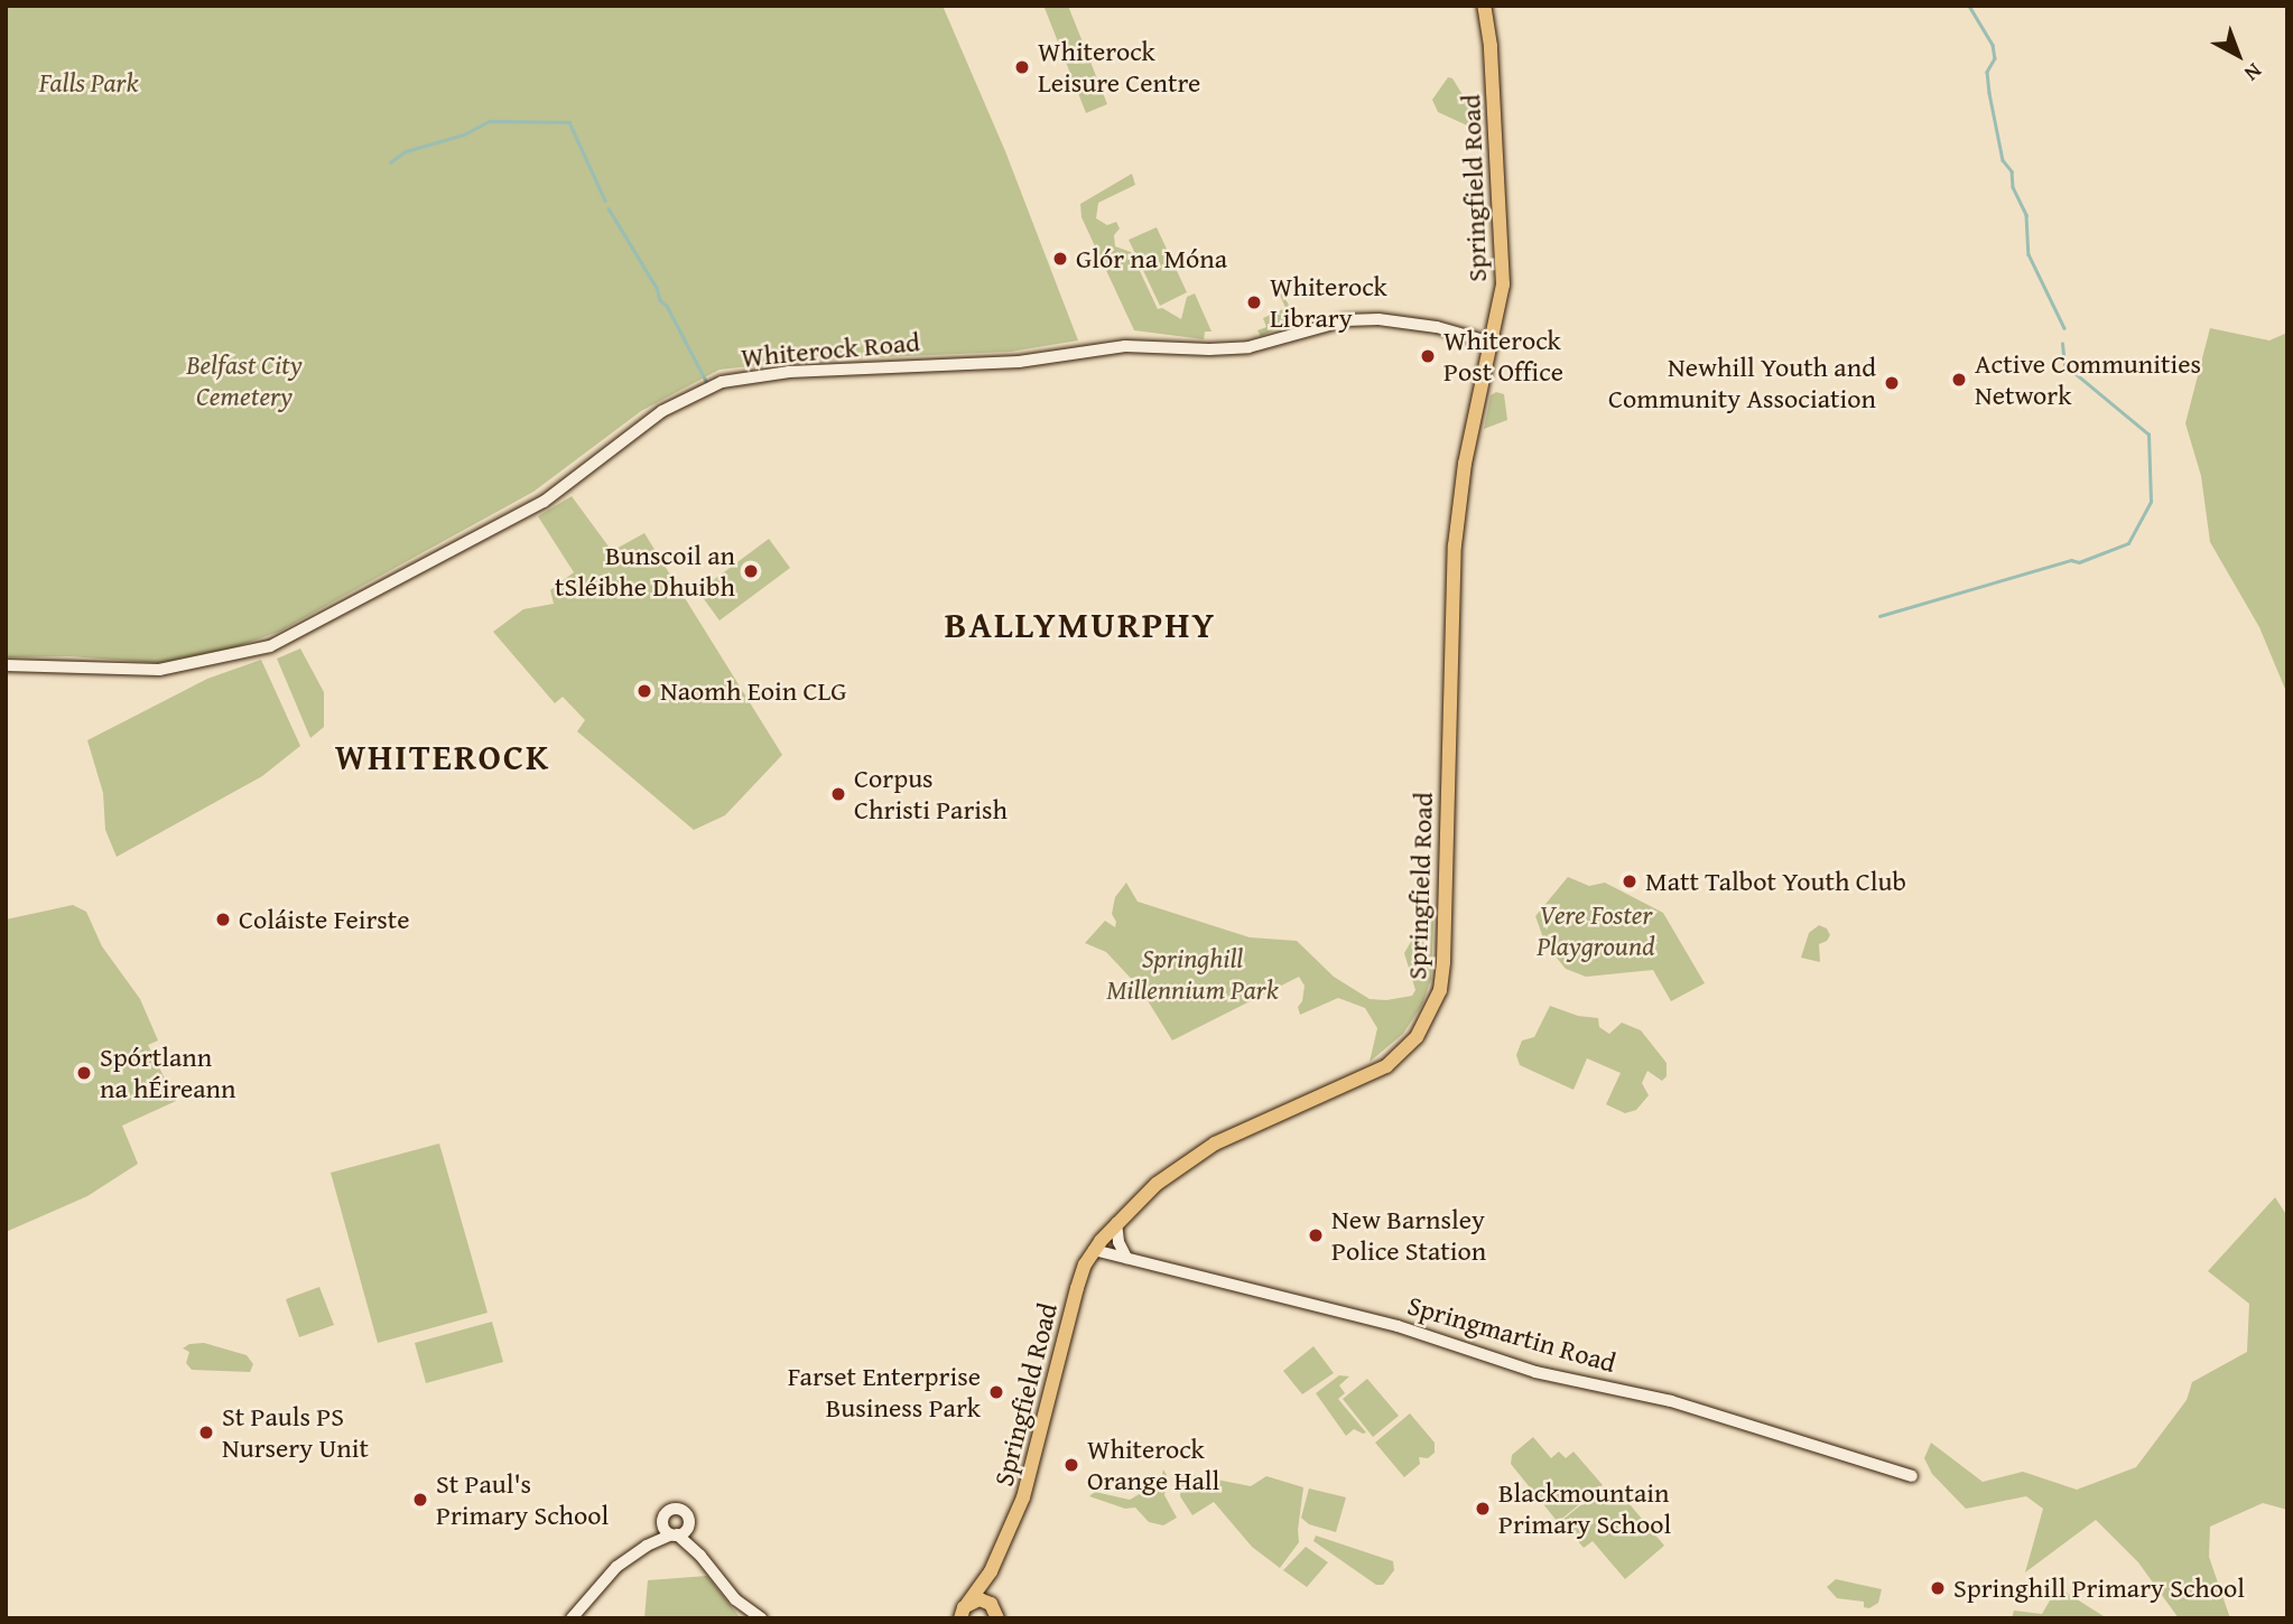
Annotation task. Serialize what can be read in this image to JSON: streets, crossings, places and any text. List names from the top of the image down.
{
  "streets": {
    "highway": ["Springfield Road"],
    "street": ["Whiterock Road", "Springmartin Road"]
  },
  "crossings": [
    ["Springfield Road", "Whiterock Road"],
    ["Springfield Road", "Springmartin Road"]
  ],
  "districts": ["BALLYMURPHY", "WHITEROCK"],
  "parks": [
    "Falls Park",
    "Belfast City Cemetery",
    "Vere Foster Playground",
    "Springhill Millennium Park"
  ],
  "places": [
    "Whiterock Leisure Centre",
    "Glór na Móna",
    "Whiterock Library",
    "Whiterock Post Office",
    "Active Communities Network",
    "Newhill Youth and Community Association",
    "Bunscoil an tSléibhe Dhuibh",
    "Naomh Eoin CLG",
    "Corpus Christi Parish",
    "Matt Talbot Youth Club",
    "Coláiste Feirste",
    "Spórtlann na hÉireann",
    "New Barnsley Police Station",
    "Farset Enterprise Business Park",
    "St Pauls PS Nursery Unit",
    "Whiterock Orange Hall",
    "St Paul's Primary School",
    "Blackmountain Primary School",
    "Springhill Primary School"
  ],
  "north": "bottom right"
}
